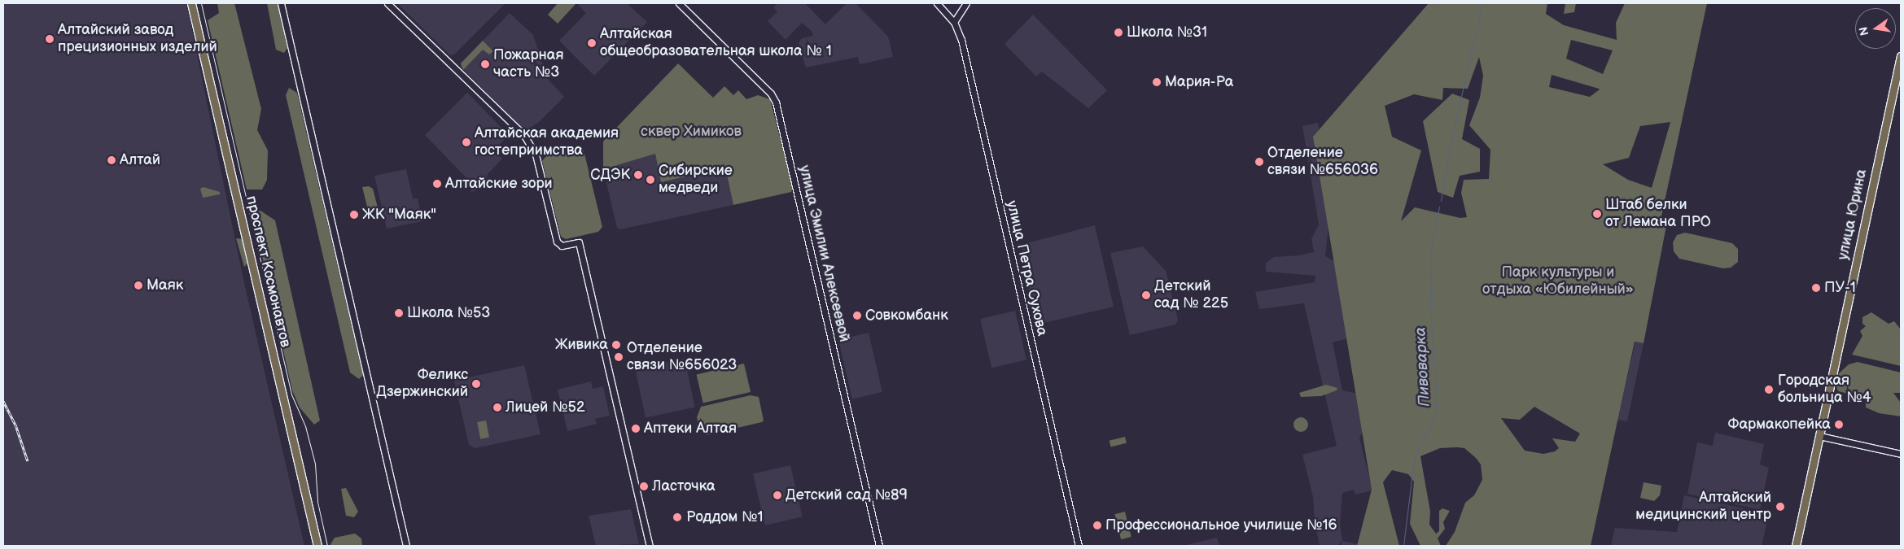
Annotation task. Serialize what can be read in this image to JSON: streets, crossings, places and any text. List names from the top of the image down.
{
  "streets": {
    "main road": ["улица Юрина", "проспект Космонавтов"],
    "street": ["улица Эмилии Алексеевой", "улица Петра Сухова"]
  },
  "water": ["Пивоварка"],
  "parks": ["сквер Химиков", "Парк культуры и отдыха «Юбилейный»"],
  "places": [
    "Школа №31",
    "Алтайский завод прецизионных изделий",
    "Алтайская общеобразовательная школа № 1",
    "Пожарная часть №3",
    "Мария-Ра",
    "Алтайская академия гостеприимства",
    "Алтай",
    "Отделение связи №656036",
    "СДЭК",
    "Сибирские медведи",
    "Алтайские зори",
    "Штаб белки от Лемана ПРО",
    "ЖК \"Маяк\"",
    "Маяк",
    "ПУ-1",
    "Детский сад № 225",
    "Школа №53",
    "Совкомбанк",
    "Живика",
    "Отделение связи №656023",
    "Феликс Дзержинский",
    "Городская больница №4",
    "Лицей №52",
    "Фармакопейка",
    "Аптеки Алтая",
    "Ласточка",
    "Детский сад №89",
    "Алтайский медицинский центр",
    "Роддом №1",
    "Профессиональное училище №16"
  ],
  "north": "left"
}
